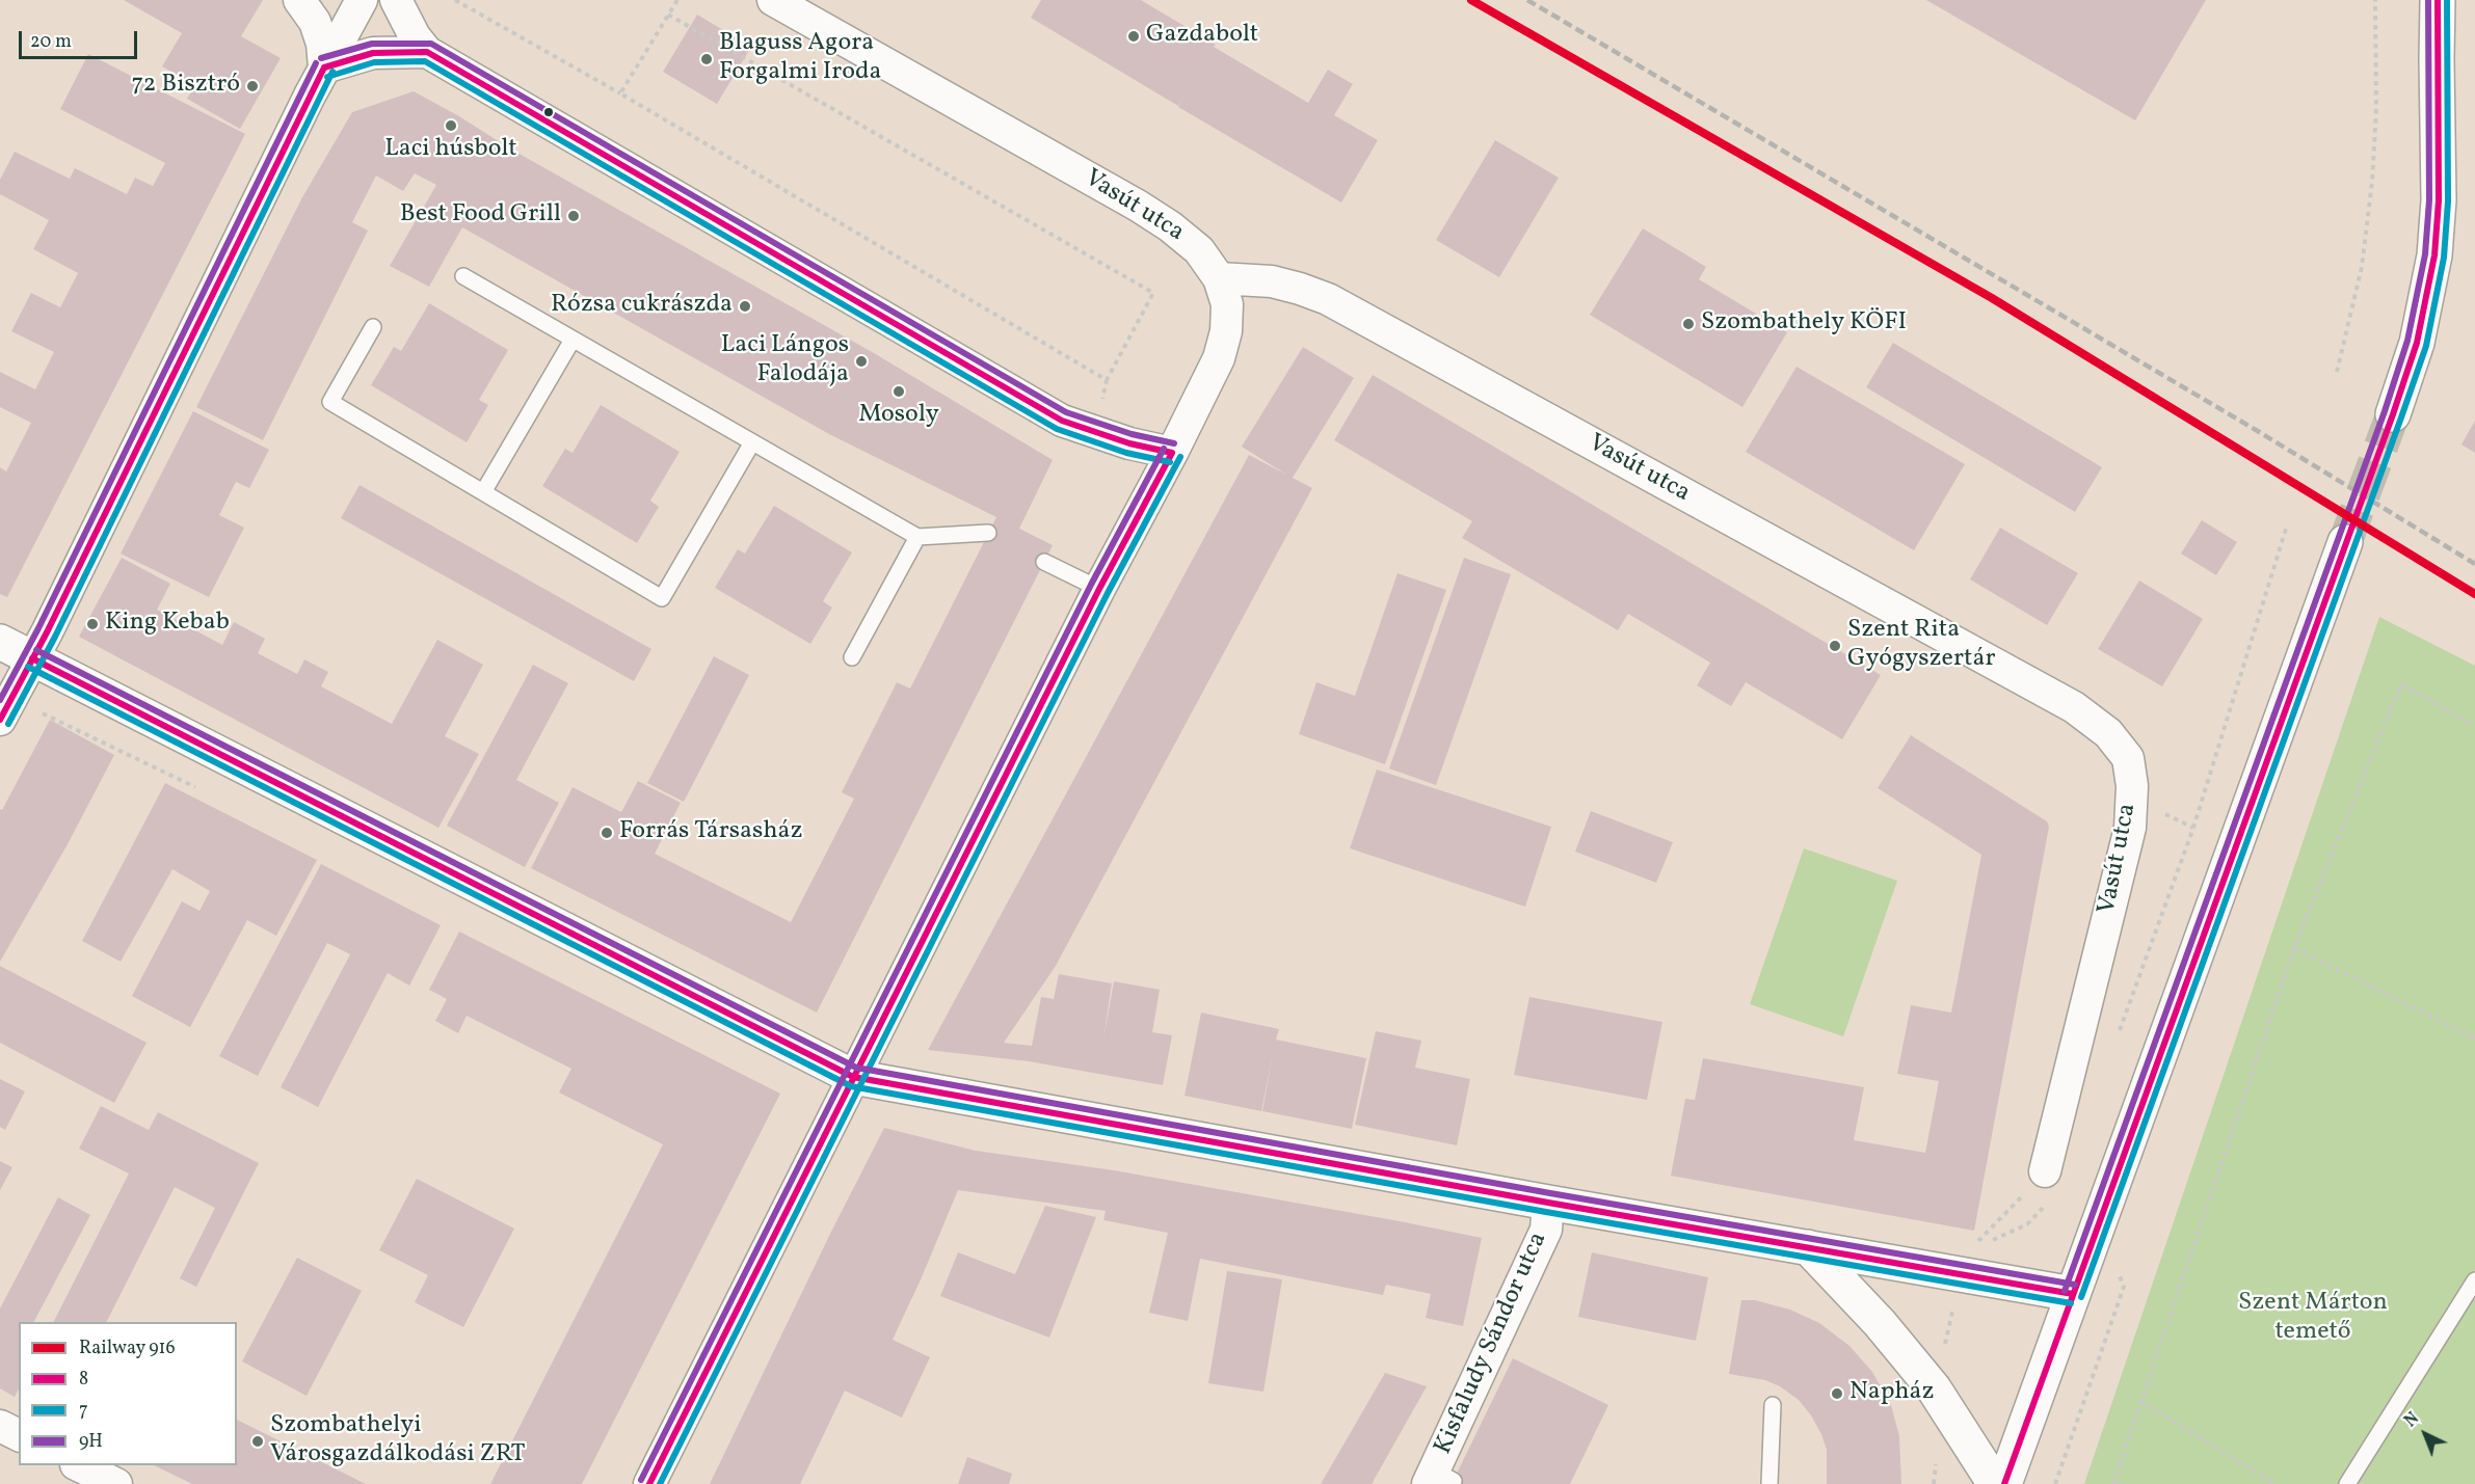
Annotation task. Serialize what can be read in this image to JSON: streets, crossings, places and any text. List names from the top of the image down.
{
  "streets": {
    "street": ["Vasút utca", "Kisfaludy Sándor utca"]
  },
  "parks": ["Szent Márton temető"],
  "places": [
    "Gazdabolt",
    "Blaguss Agora Forgalmi Iroda",
    "72 Bisztró",
    "Laci húsbolt",
    "Best Food Grill",
    "Rózsa cukrászda",
    "Szombathely KÖFI",
    "Laci Lángos Falodája",
    "Mosoly",
    "King Kebab",
    "Szent Rita Gyógyszertár",
    "Forrás Társasház",
    "Napház",
    "Szombathelyi Városgazdálkodási ZRT"
  ],
  "lines": [
    "rail line 916",
    "transit line 8",
    "transit line 7",
    "transit line 9H"
  ],
  "legend": [
    "Railway 916",
    "8",
    "7",
    "9H"
  ],
  "scale_bar": "20 m",
  "north": "top left"
}
